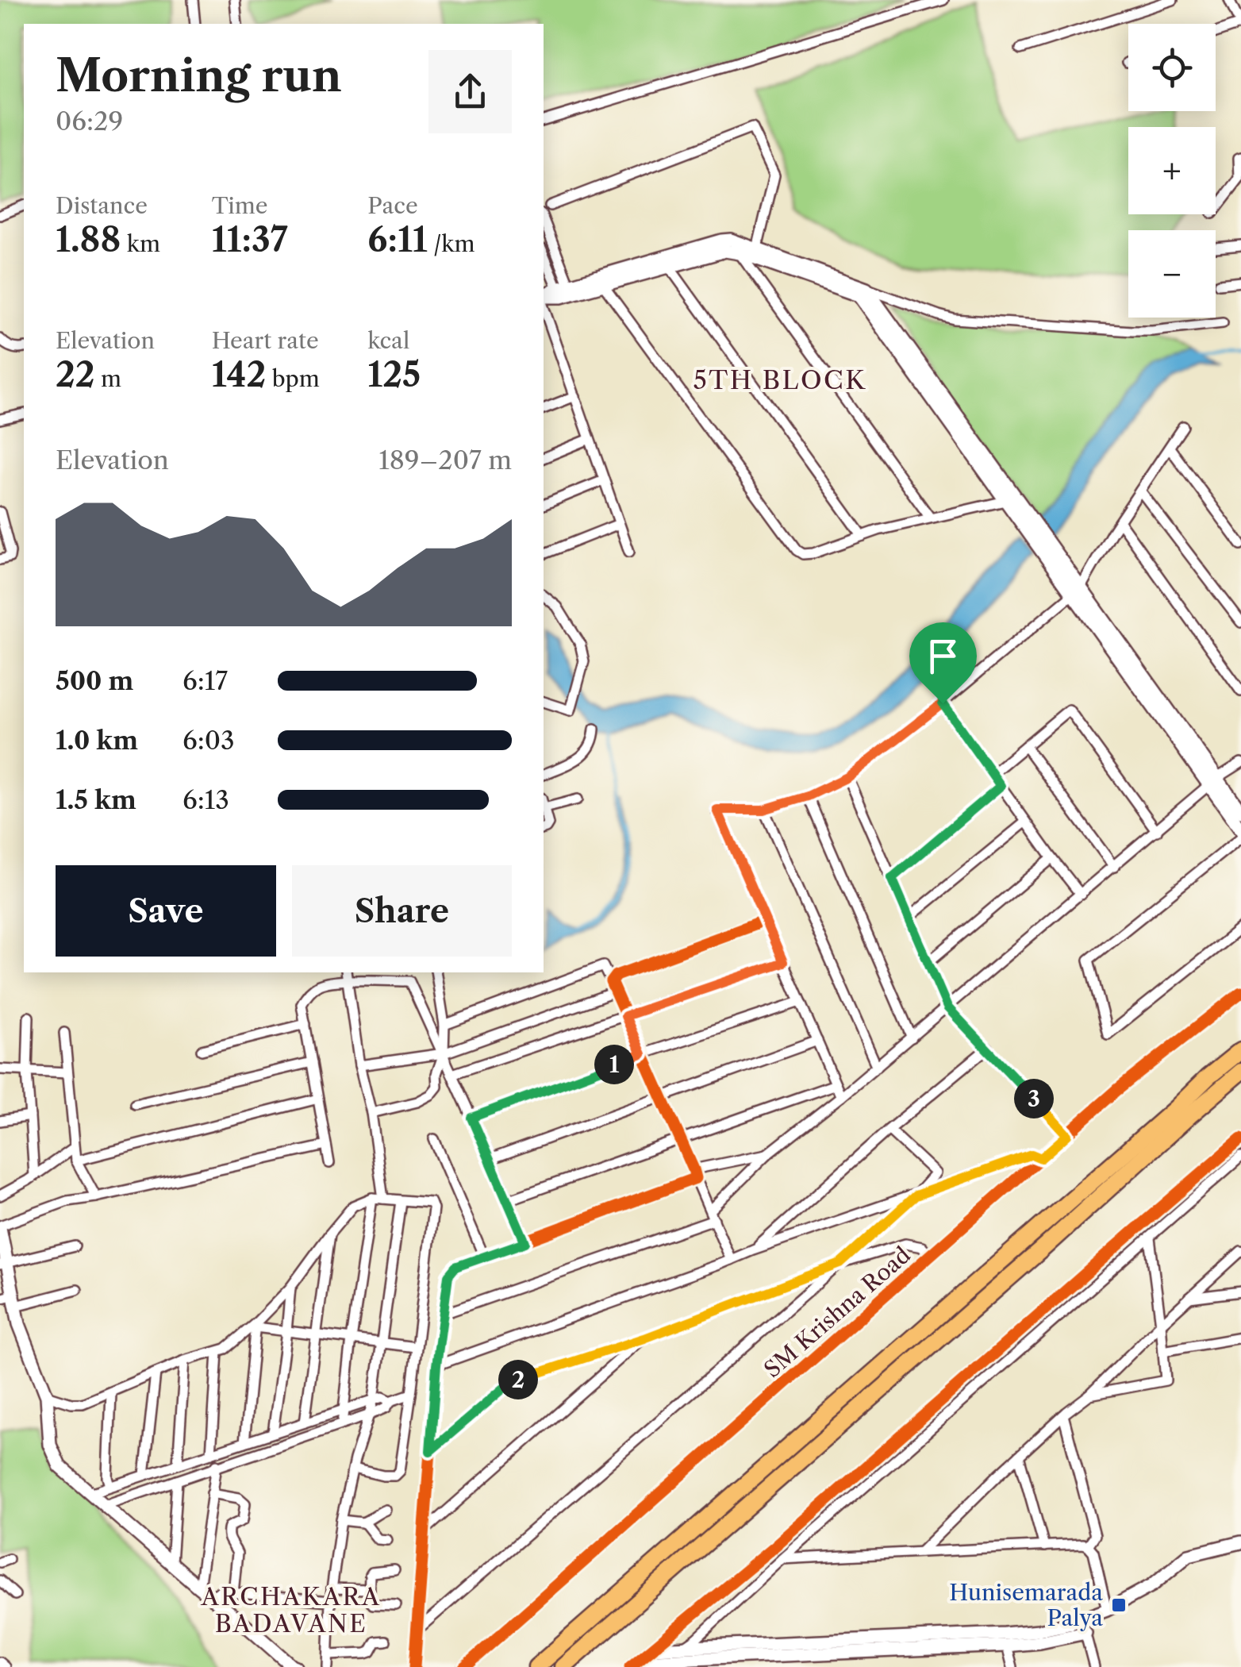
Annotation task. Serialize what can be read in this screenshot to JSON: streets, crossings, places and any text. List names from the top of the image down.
{
  "streets": {
    "street": ["SM Krishna Road"]
  },
  "districts": ["5TH BLOCK", "ARCHAKARA BADAVANE"],
  "places": {
    "transit": ["Hunisemarada Palya"]
  },
  "page": {
    "map_buttons": ["+", "−"],
    "heading": ["Morning run", "06:29"],
    "stats": [
      ["Distance", "1.88 km"],
      ["Time", "11:37"],
      ["Pace", "6:11 /km"],
      ["Elevation", "22 m"],
      ["Heart rate", "142 bpm"],
      ["kcal", "125"]
    ],
    "chart": ["Elevation", "189–207 m"],
    "list": [
      {
        "name": "500 m",
        "note": "6:17"
      },
      {
        "name": "1.0 km",
        "note": "6:03"
      },
      {
        "name": "1.5 km",
        "note": "6:13"
      }
    ],
    "buttons": ["Save", "Share"],
    "pins": ["1", "3", "2"]
  }
}
